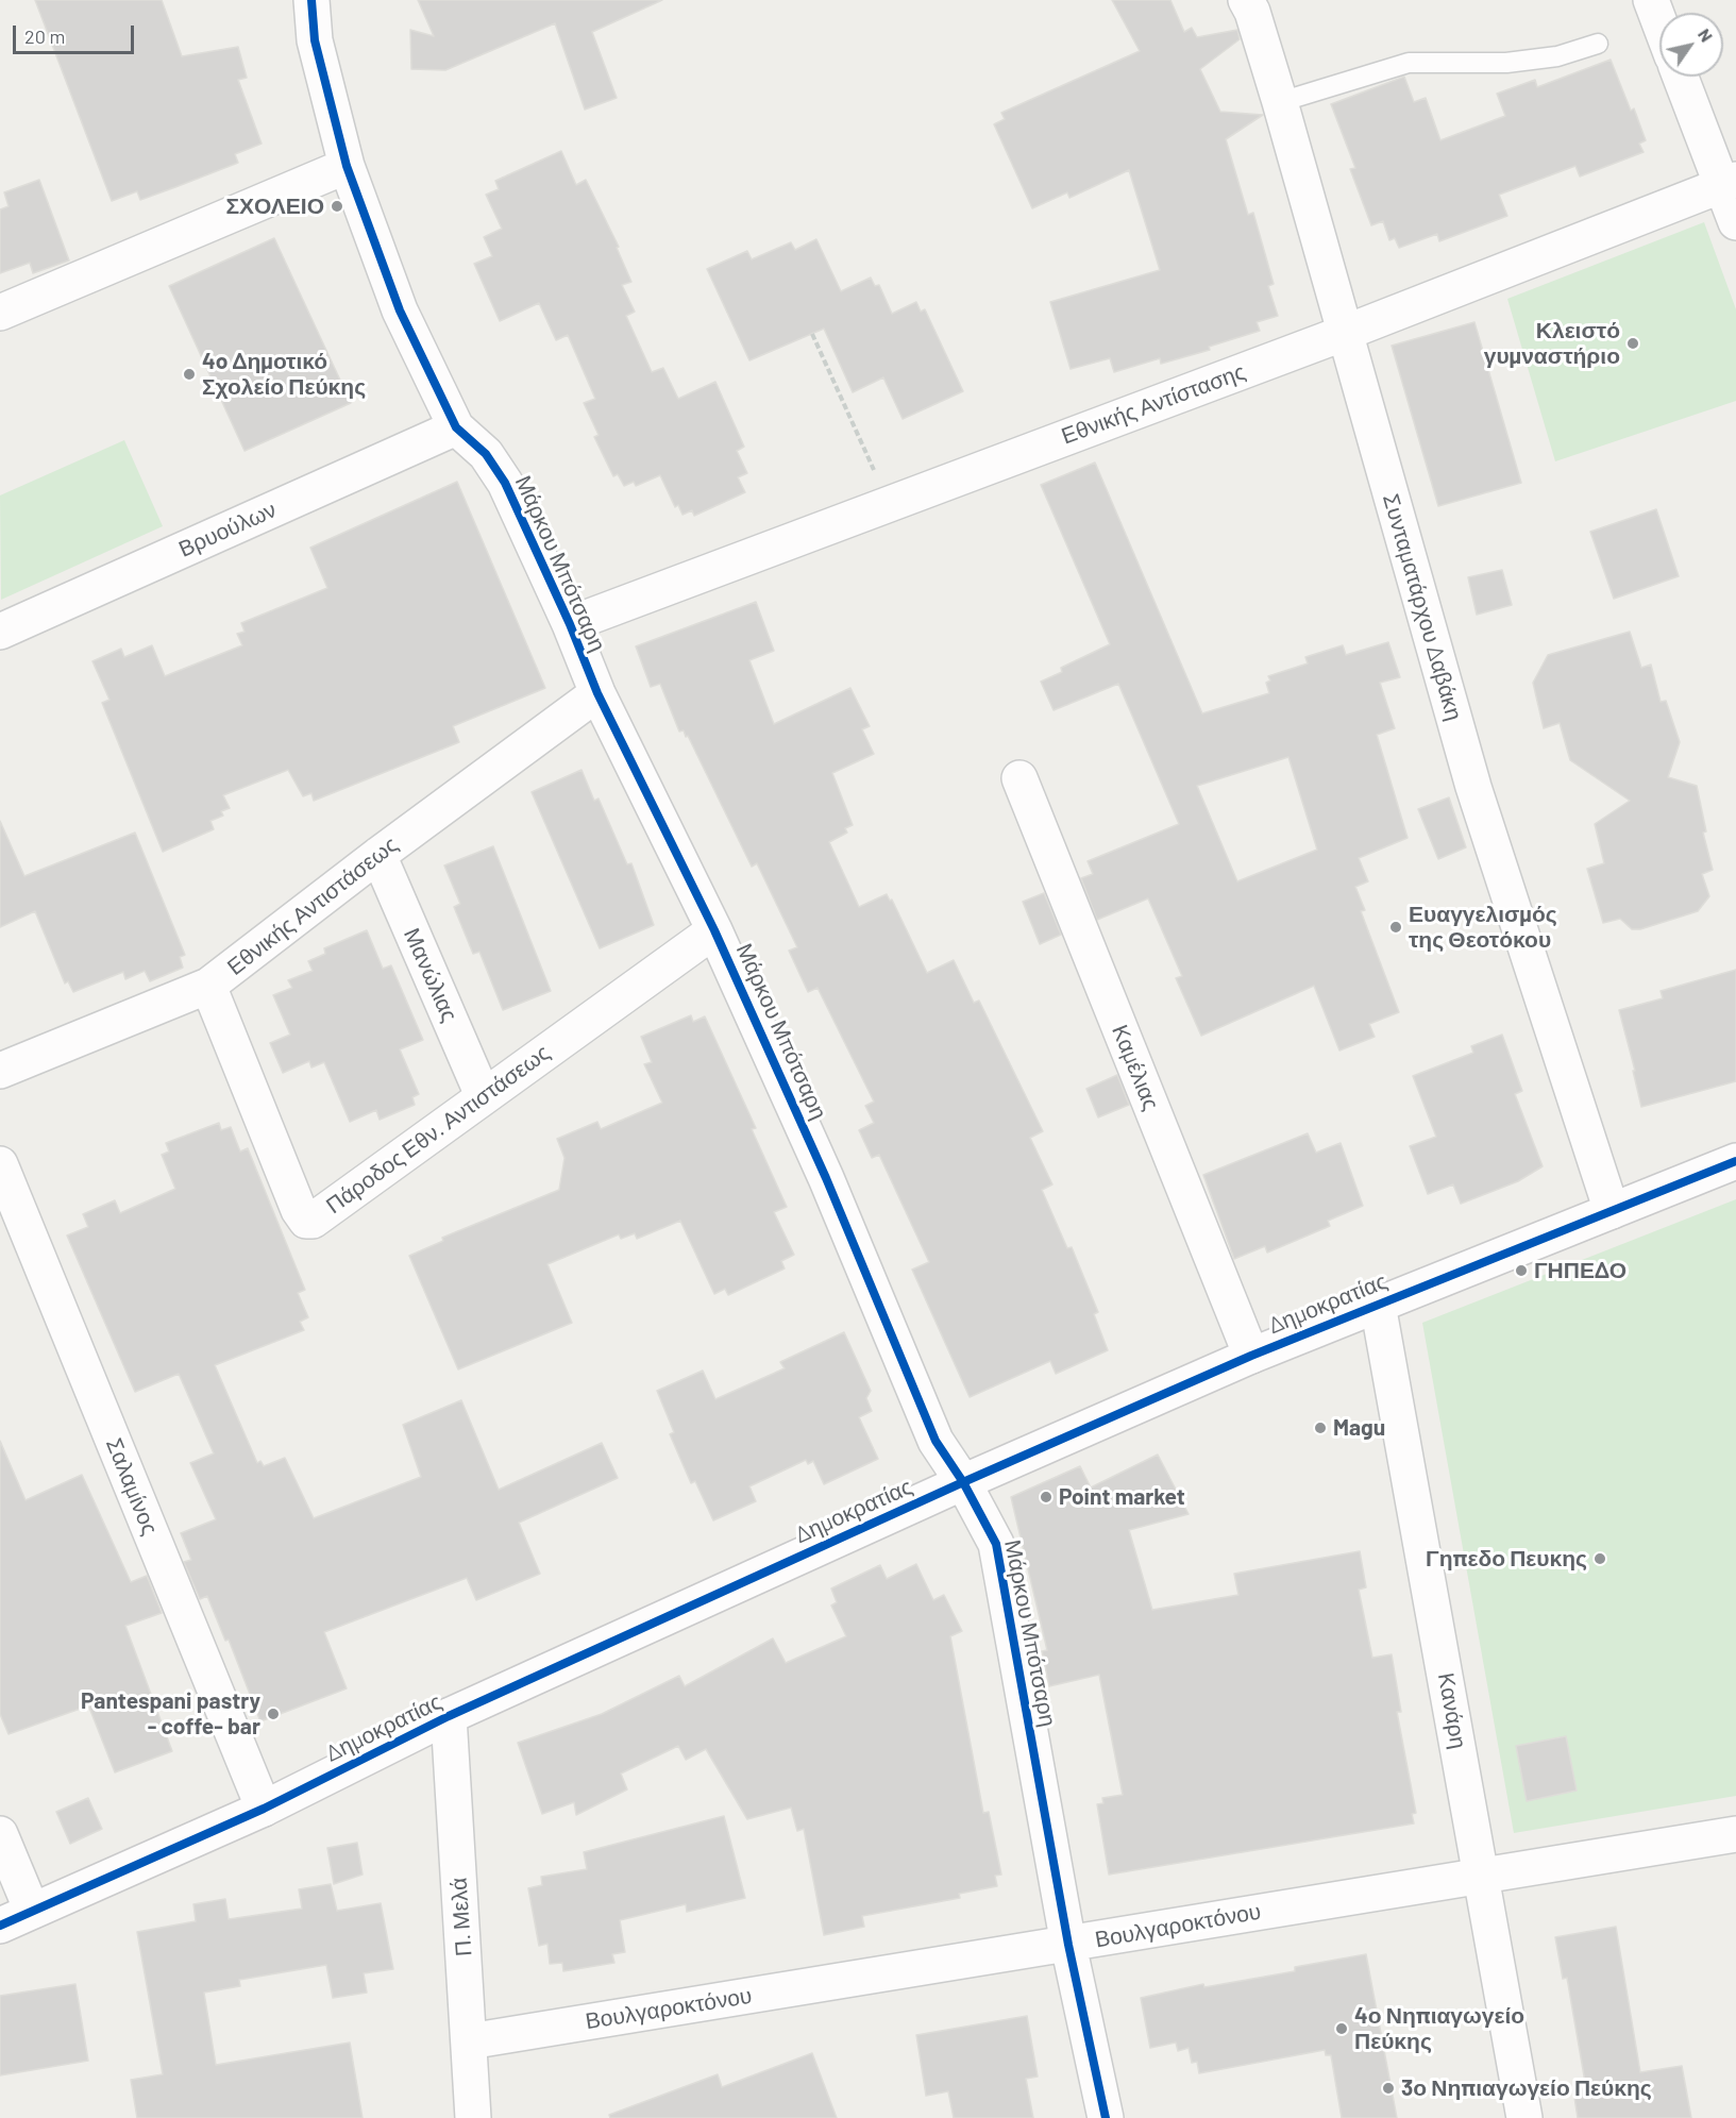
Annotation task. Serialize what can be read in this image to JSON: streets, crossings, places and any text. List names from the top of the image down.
{
  "streets": {
    "street": [
      "Εθνικής Αντίστασης",
      "Βρυούλων",
      "Μάρκου Μπότσαρη",
      "Συνταματάρχου Δαβάκη",
      "Εθνικής Αντιστάσεως",
      "Μανώλιας",
      "Καμέλιας",
      "Πάροδος Εθν. Αντιστάσεως",
      "Δημοκρατίας",
      "Σαλαμίνος",
      "Κανάρη",
      "Π. Μελά",
      "Βουλγαροκτόνου"
    ]
  },
  "crossings": [
    ["Εθνικής Αντίστασης", "Μάρκου Μπότσαρη"],
    ["Εθνικής Αντίστασης", "Συνταματάρχου Δαβάκη"],
    ["Βρυούλων", "Μάρκου Μπότσαρη"],
    ["Μάρκου Μπότσαρη", "Εθνικής Αντιστάσεως"],
    ["Μάρκου Μπότσαρη", "Πάροδος Εθν. Αντιστάσεως"],
    ["Μάρκου Μπότσαρη", "Δημοκρατίας"],
    ["Μάρκου Μπότσαρη", "Βουλγαροκτόνου"],
    ["Συνταματάρχου Δαβάκη", "Δημοκρατίας"],
    ["Εθνικής Αντιστάσεως", "Μανώλιας"],
    ["Εθνικής Αντιστάσεως", "Πάροδος Εθν. Αντιστάσεως"],
    ["Μανώλιας", "Πάροδος Εθν. Αντιστάσεως"],
    ["Καμέλιας", "Δημοκρατίας"],
    ["Δημοκρατίας", "Σαλαμίνος"],
    ["Δημοκρατίας", "Κανάρη"],
    ["Δημοκρατίας", "Π. Μελά"],
    ["Κανάρη", "Βουλγαροκτόνου"],
    ["Π. Μελά", "Βουλγαροκτόνου"]
  ],
  "places": [
    "ΣΧΟΛΕΙΟ",
    "Κλειστό γυμναστήριο",
    "4o Δημοτικό Σχολείο Πεύκης",
    "Ευαγγελισμός της Θεοτόκου",
    "ΓΗΠΕΔΟ",
    "Magu",
    "Point market",
    "Γηπεδο Πευκης",
    "Pantespani pastry - coffe- bar",
    "4ο Νηπιαγωγείο Πεύκης",
    "3ο Νηπιαγωγείο Πεύκης"
  ],
  "scale_bar": "20 m",
  "north": "top right"
}
